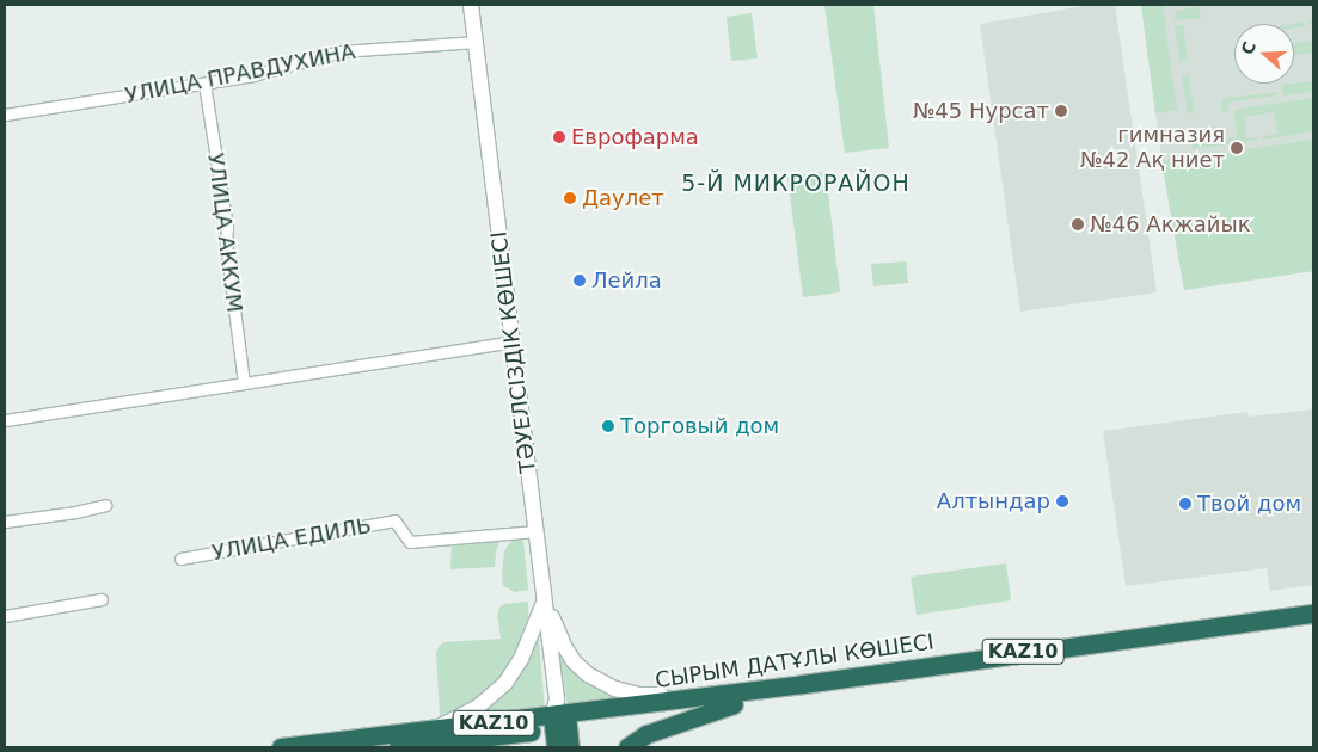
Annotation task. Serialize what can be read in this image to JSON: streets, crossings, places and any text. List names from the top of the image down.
{
  "streets": {
    "highway": ["KAZ10", "СЫРЫМ ДАТҰЛЫ КӨШЕСІ"],
    "main road": ["ТӘУЕЛСІЗДІК КӨШЕСІ"],
    "street": ["УЛИЦА ПРАВДУХИНА", "УЛИЦА АККУМ", "УЛИЦА ЕДИЛЬ"]
  },
  "crossings": [
    ["УЛИЦА ПРАВДУХИНА", "УЛИЦА АККУМ"],
    ["УЛИЦА ПРАВДУХИНА", "ТӘУЕЛСІЗДІК КӨШЕСІ"],
    ["ТӘУЕЛСІЗДІК КӨШЕСІ", "УЛИЦА ЕДИЛЬ"],
    ["ТӘУЕЛСІЗДІК КӨШЕСІ", "СЫРЫМ ДАТҰЛЫ КӨШЕСІ"]
  ],
  "districts": ["5-Й МИКРОРАЙОН"],
  "places": [
    "№45 Нурсат",
    "Еврофарма",
    "гимназия №42 Ақ ниет",
    "Даулет",
    "№46 Акжайык",
    "Лейла",
    "Торговый дом",
    "Алтындар",
    "Твой дом"
  ],
  "north": "left"
}
